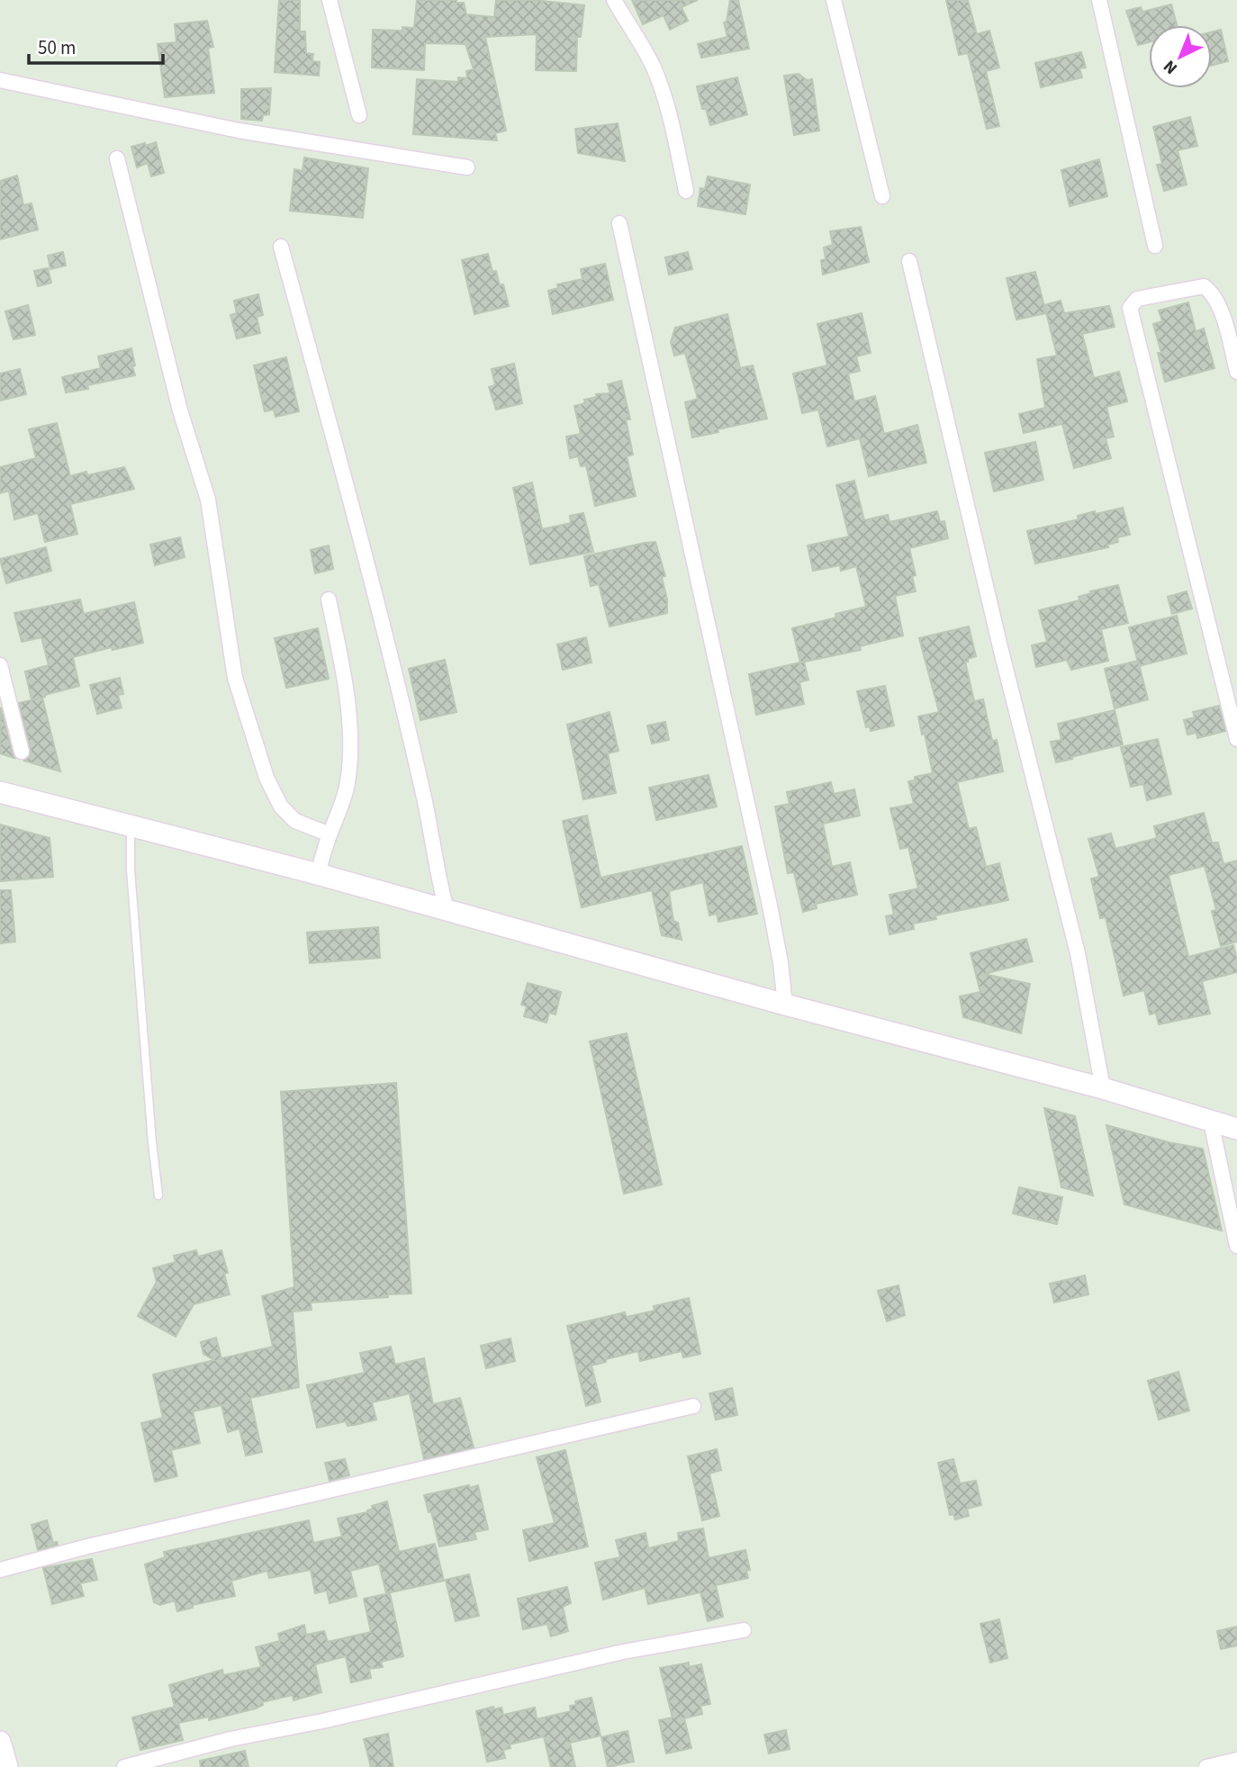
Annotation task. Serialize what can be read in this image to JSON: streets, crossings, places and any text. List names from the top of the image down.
{
  "scale_bar": "50 m",
  "north": "bottom left"
}
